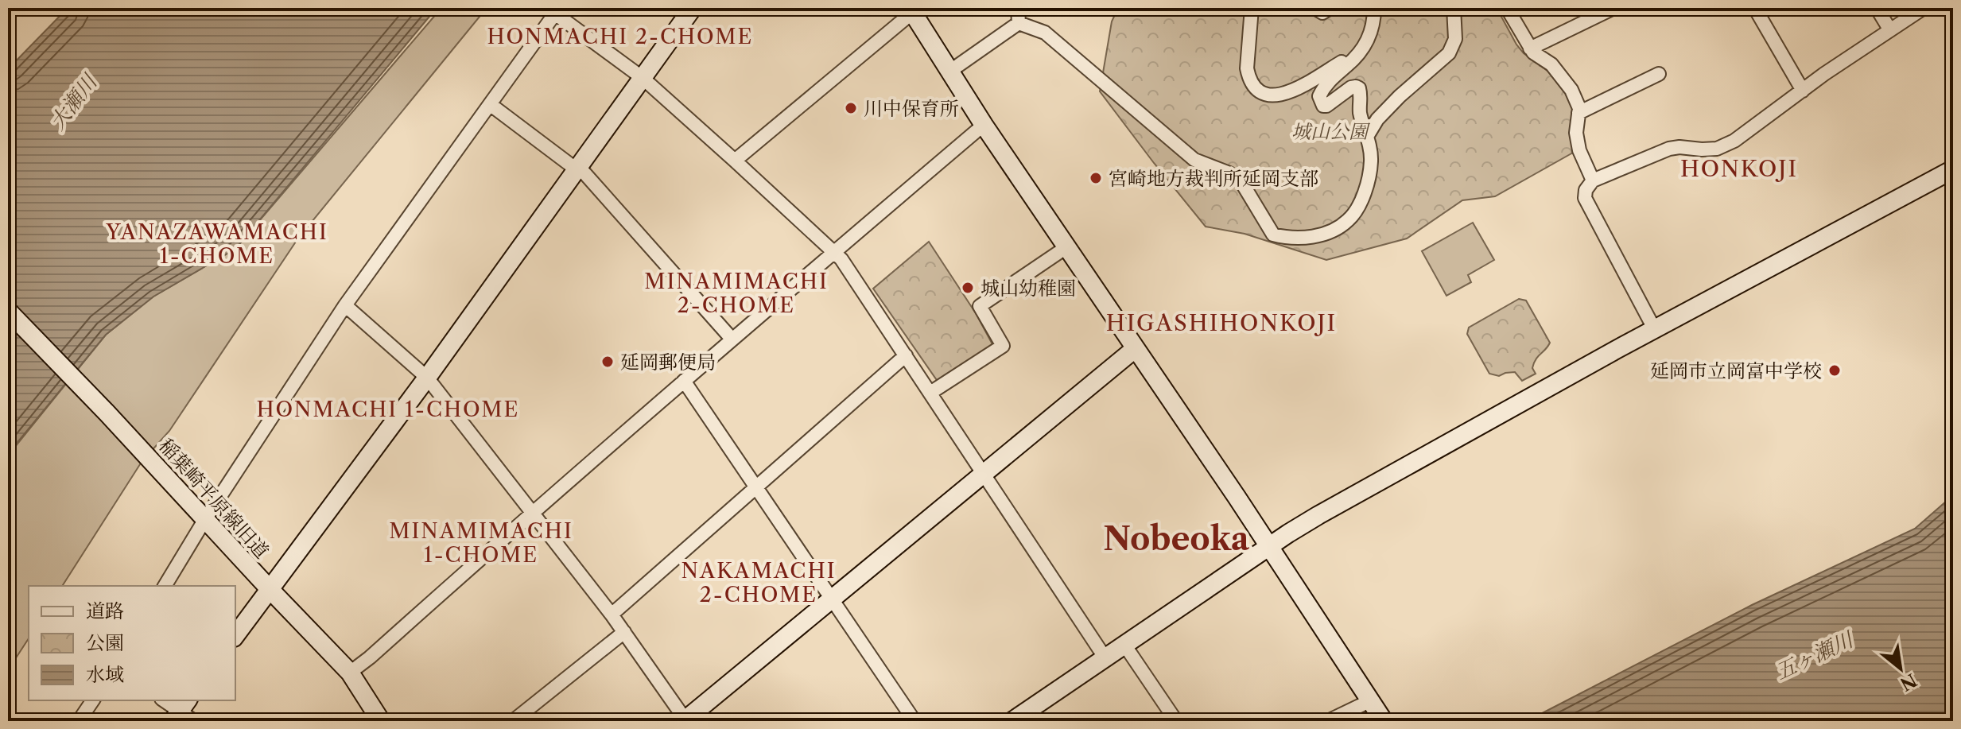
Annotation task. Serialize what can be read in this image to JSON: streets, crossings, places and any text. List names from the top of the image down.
{
  "streets": {
    "street": ["稲葉崎平原線旧道"]
  },
  "districts": [
    "HONMACHI 2-CHOME",
    "HONKOJI",
    "YANAZAWAMACHI 1-CHOME",
    "MINAMIMACHI 2-CHOME",
    "HIGASHIHONKOJI",
    "HONMACHI 1-CHOME",
    "MINAMIMACHI 1-CHOME",
    "Nobeoka",
    "NAKAMACHI 2-CHOME"
  ],
  "water": ["大瀬川", "五ヶ瀬川"],
  "parks": ["城山公園"],
  "places": [
    "川中保育所",
    "宮崎地方裁判所延岡支部",
    "城山幼稚園",
    "延岡郵便局",
    "延岡市立岡富中学校"
  ],
  "legend": ["道路", "公園", "水域"],
  "north": "bottom right"
}
